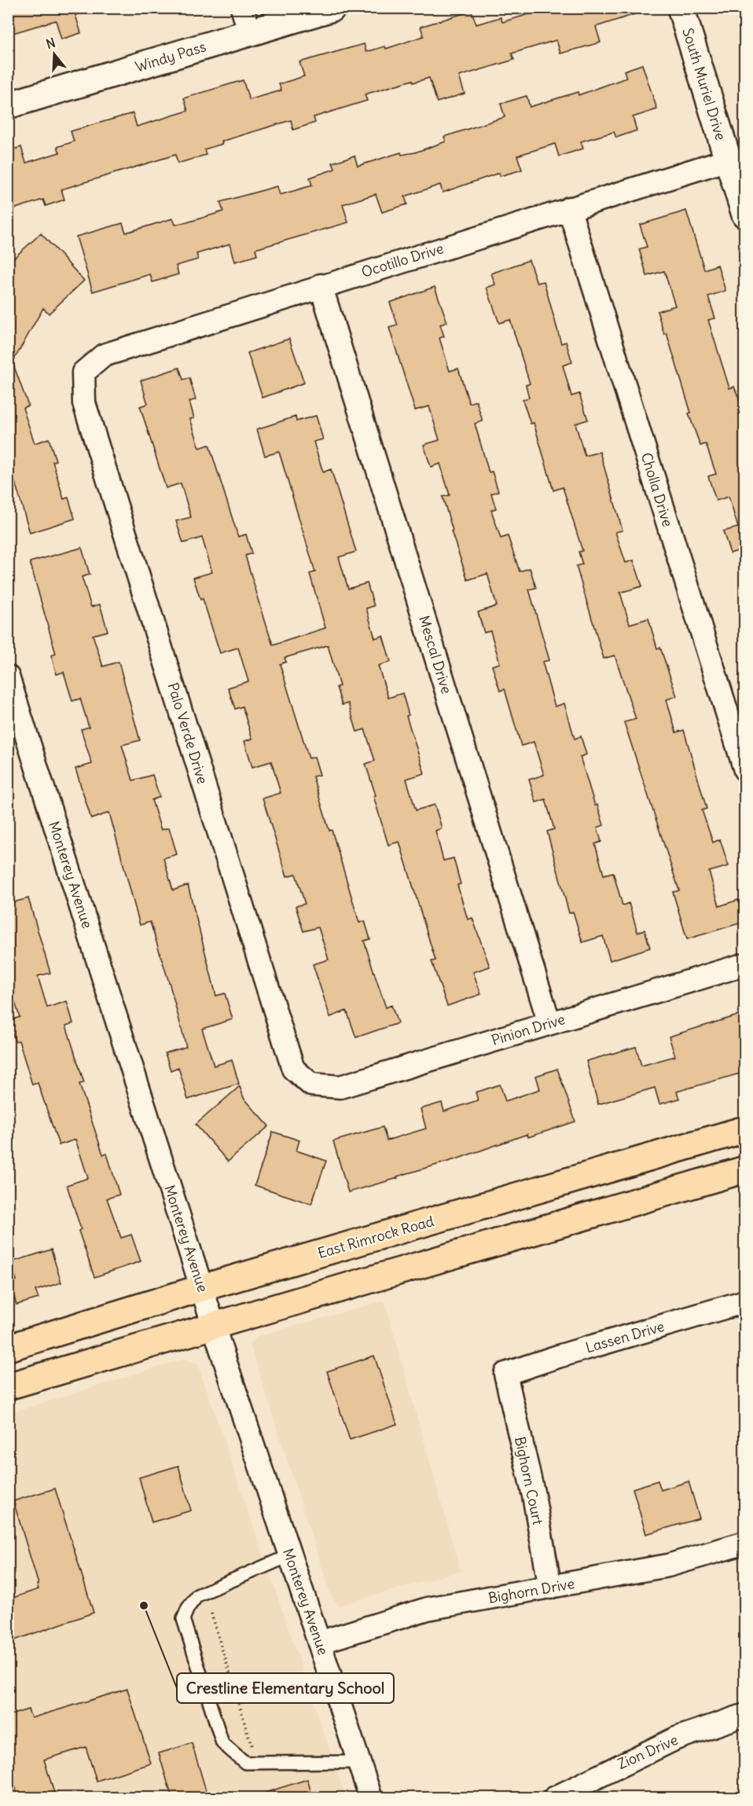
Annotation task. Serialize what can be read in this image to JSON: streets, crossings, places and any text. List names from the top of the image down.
{
  "streets": {
    "main road": ["East Rimrock Road"],
    "street": [
      "Windy Pass",
      "South Muriel Drive",
      "Ocotillo Drive",
      "Cholla Drive",
      "Mescal Drive",
      "Palo Verde Drive",
      "Monterey Avenue",
      "Pinion Drive",
      "Lassen Drive",
      "Bighorn Court",
      "Bighorn Drive",
      "Zion Drive"
    ]
  },
  "crossings": [
    ["South Muriel Drive", "Ocotillo Drive"],
    ["Ocotillo Drive", "Cholla Drive"],
    ["Ocotillo Drive", "Mescal Drive"],
    ["Ocotillo Drive", "Palo Verde Drive"],
    ["Mescal Drive", "Pinion Drive"],
    ["Palo Verde Drive", "Pinion Drive"],
    ["Monterey Avenue", "East Rimrock Road"],
    ["Monterey Avenue", "Bighorn Drive"],
    ["Lassen Drive", "Bighorn Court"],
    ["Bighorn Court", "Bighorn Drive"]
  ],
  "places": ["Crestline Elementary School"],
  "north": "top"
}
